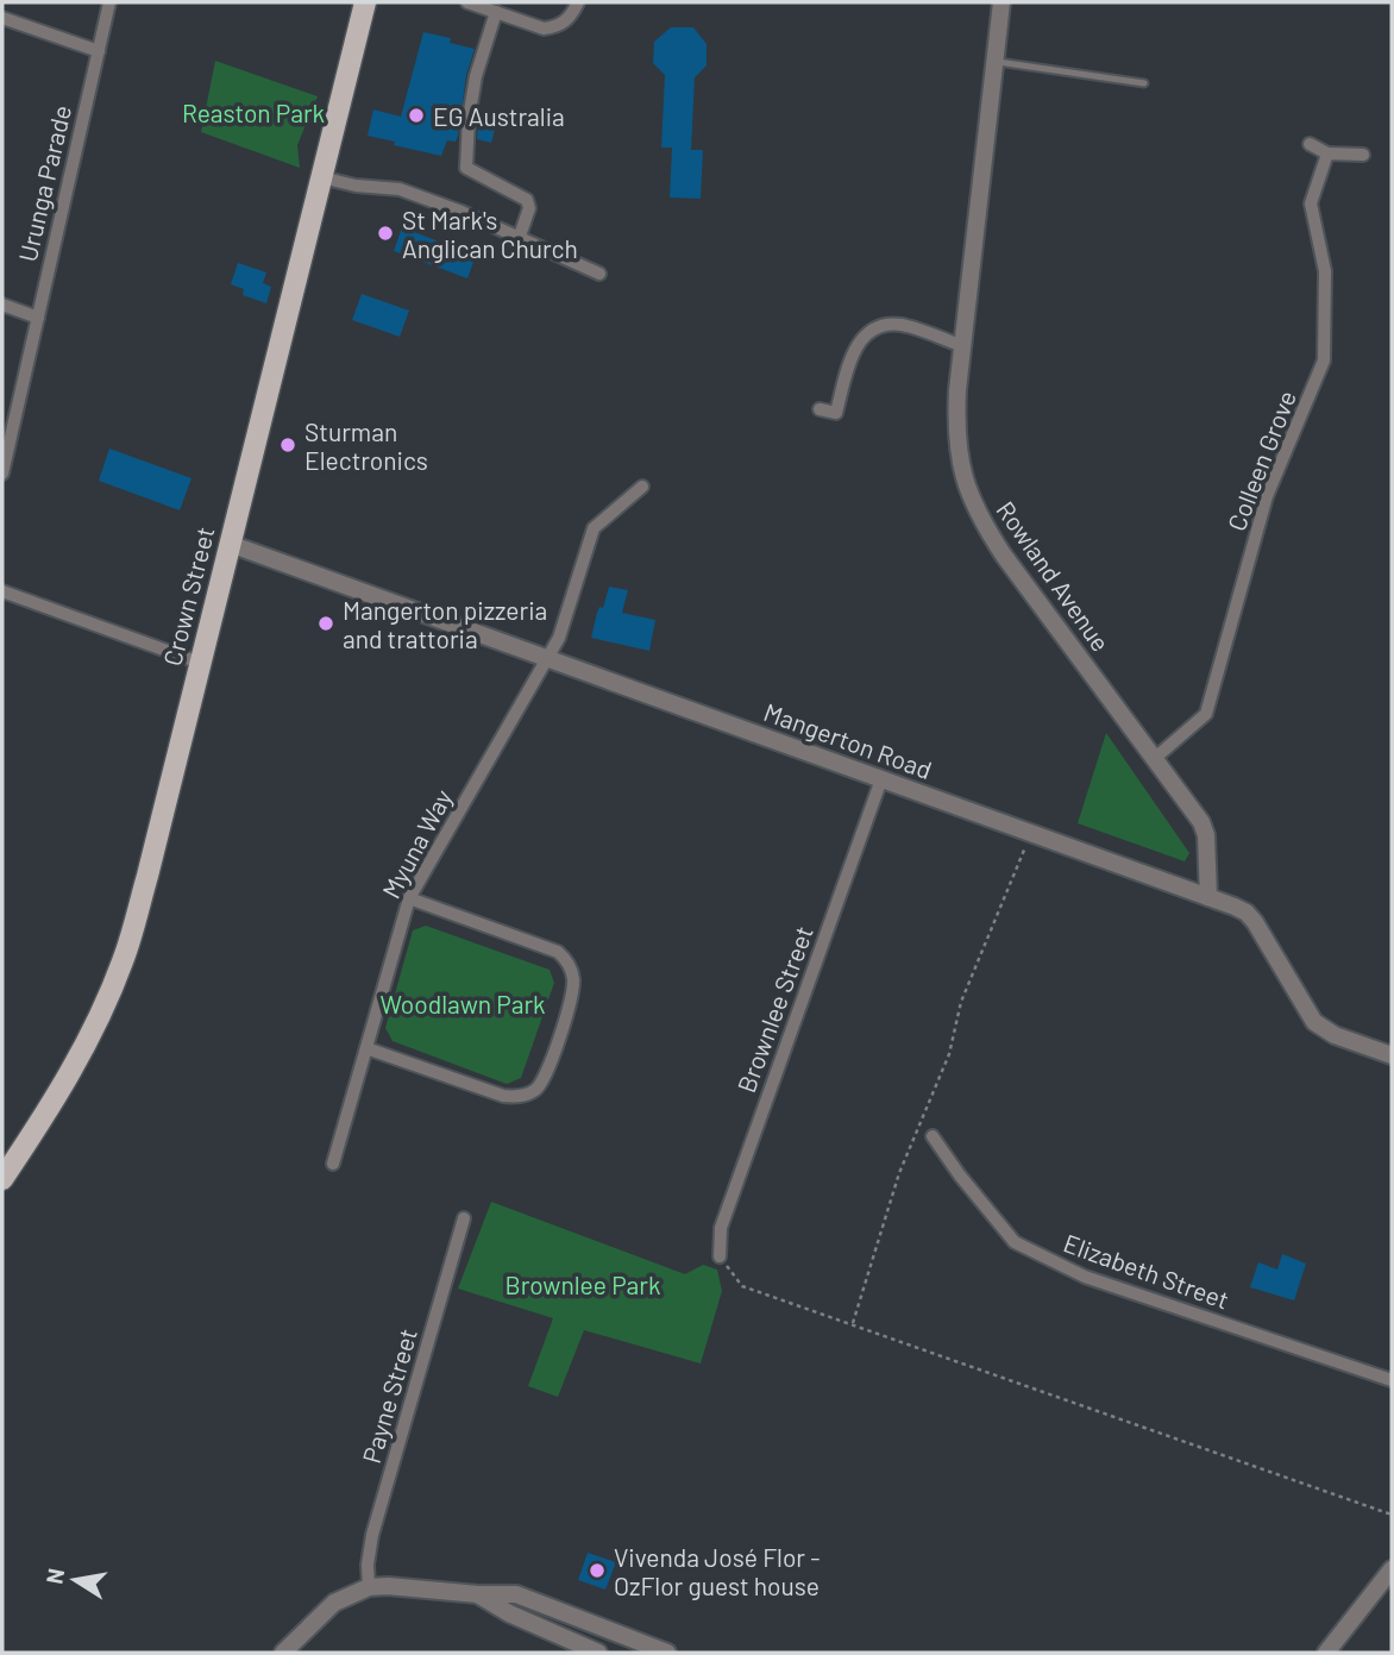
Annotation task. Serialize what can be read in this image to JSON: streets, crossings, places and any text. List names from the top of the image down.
{
  "streets": {
    "main road": ["Crown Street"],
    "street": [
      "Urunga Parade",
      "Colleen Grove",
      "Rowland Avenue",
      "Mangerton Road",
      "Myuna Way",
      "Brownlee Street",
      "Elizabeth Street",
      "Payne Street"
    ]
  },
  "crossings": [
    ["Colleen Grove", "Rowland Avenue"],
    ["Rowland Avenue", "Mangerton Road"],
    ["Crown Street", "Mangerton Road"],
    ["Mangerton Road", "Myuna Way"],
    ["Mangerton Road", "Brownlee Street"]
  ],
  "parks": ["Reaston Park", "Woodlawn Park", "Brownlee Park"],
  "places": [
    "EG Australia",
    "St Mark's Anglican Church",
    "Sturman Electronics",
    "Mangerton pizzeria and trattoria",
    "Vivenda José Flor - OzFlor guest house"
  ],
  "north": "left"
}
